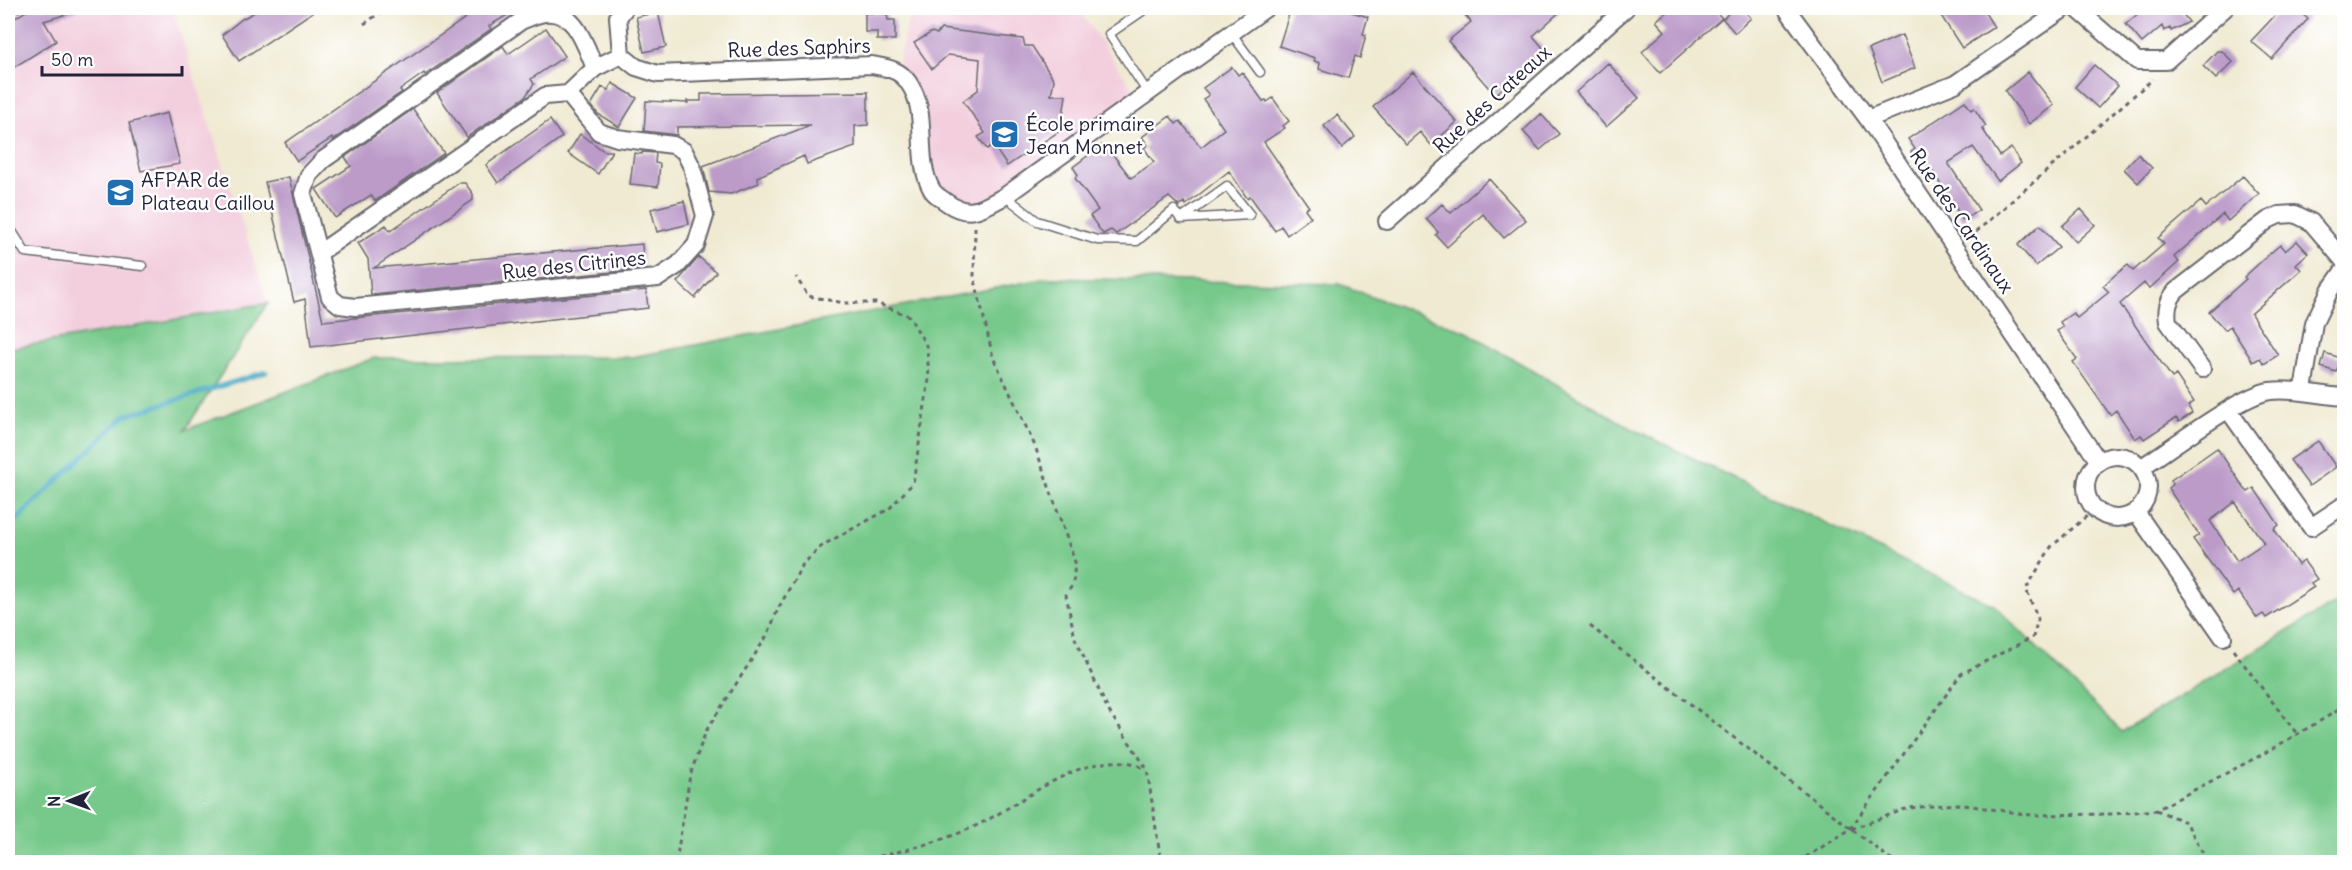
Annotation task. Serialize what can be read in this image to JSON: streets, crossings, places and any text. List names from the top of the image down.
{
  "streets": {
    "street": [
      "Rue des Saphirs",
      "Rue des Cateaux",
      "Rue des Cardinaux",
      "Rue des Citrines"
    ]
  },
  "places": {
    "school or university": ["École primaire Jean Monnet", "AFPAR de Plateau Caillou"]
  },
  "scale_bar": "50 m",
  "north": "left"
}
